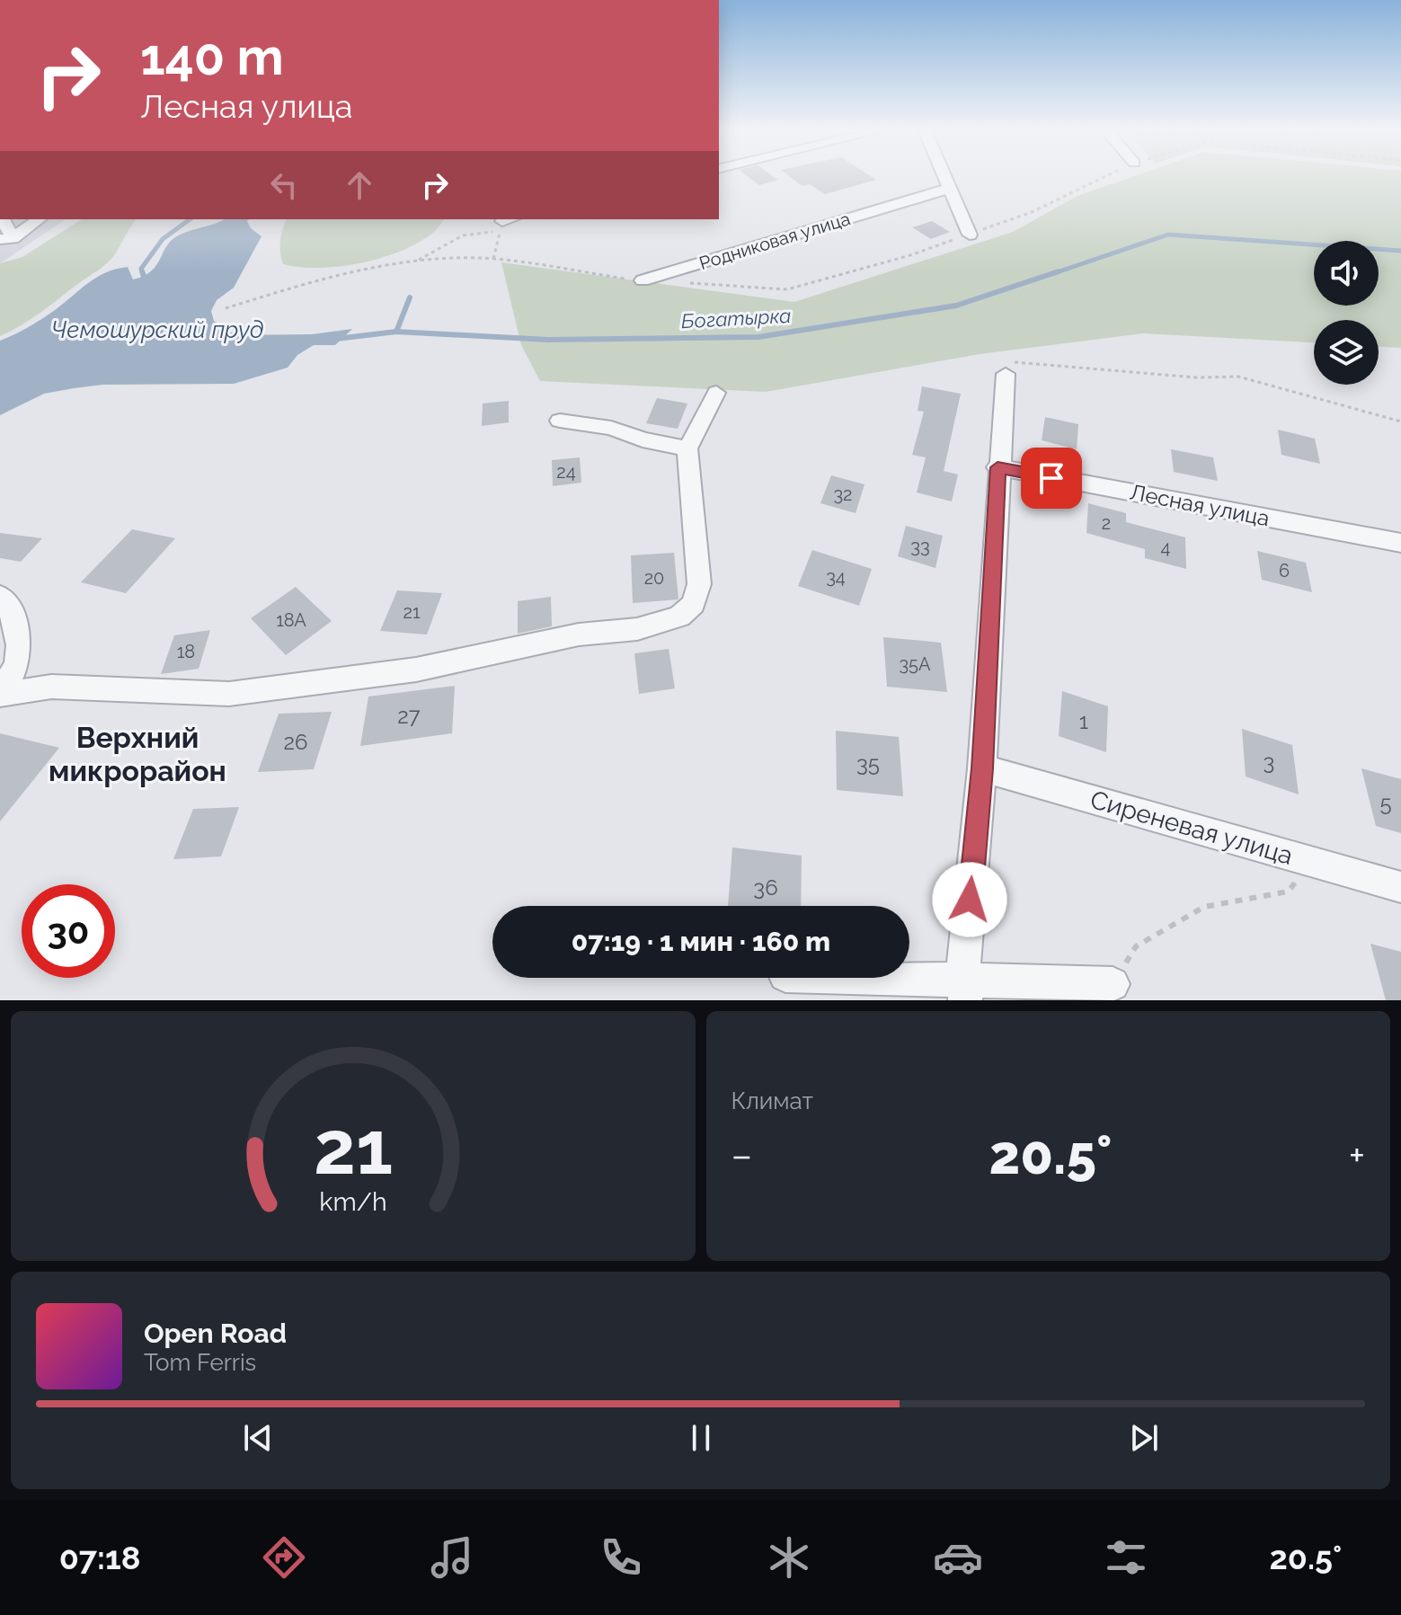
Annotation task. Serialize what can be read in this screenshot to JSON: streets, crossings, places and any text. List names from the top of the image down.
{
  "streets": {
    "street": ["Родниковая улица", "Лесная улица", "Сиреневая улица"]
  },
  "districts": ["Верхний микрорайон"],
  "water": ["Богатырка", "Чемошурский пруд"],
  "house_numbers": [
    "24",
    "32",
    "2",
    "33",
    "4",
    "6",
    "34",
    "20",
    "21",
    "18А",
    "18",
    "35А",
    "27",
    "1",
    "26",
    "3",
    "35",
    "5",
    "36"
  ],
  "page": {
    "turn": ["140 m", "Лесная улица"],
    "limit": "30",
    "trip": "07:19 · 1 мин · 160 m",
    "tile": "Климат",
    "heat": ["−", "20.5°", "+"],
    "song": ["Open Road", "Tom Ferris"],
    "tabs": ["07:18", "20.5°"],
    "gauge": ["21", "km/h"]
  }
}
